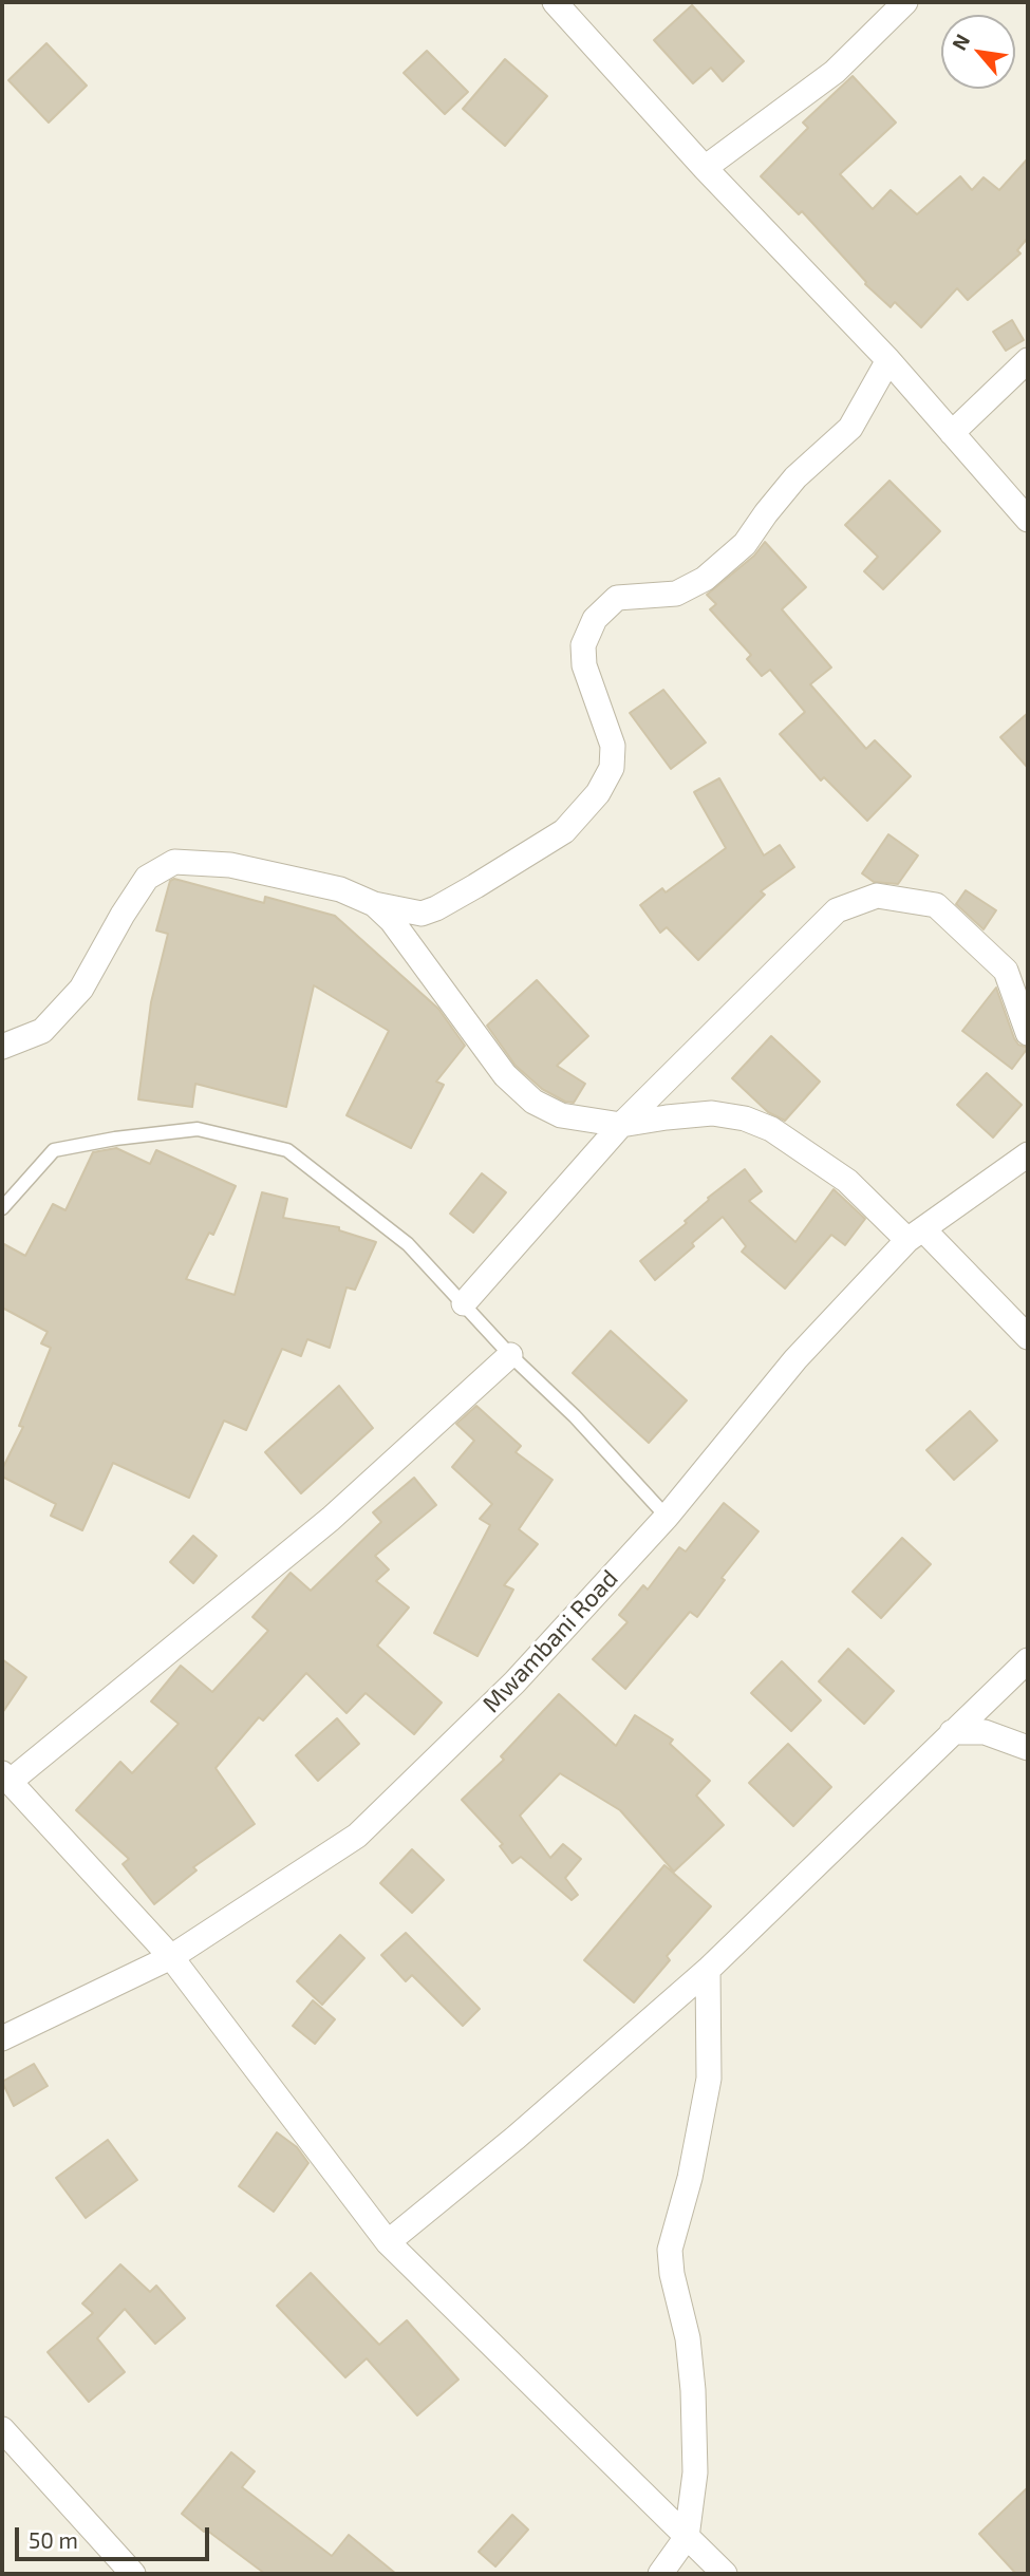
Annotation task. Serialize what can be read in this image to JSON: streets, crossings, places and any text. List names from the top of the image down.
{
  "streets": {
    "street": ["Mwambani Road"]
  },
  "scale_bar": "50 m",
  "north": "top left"
}
